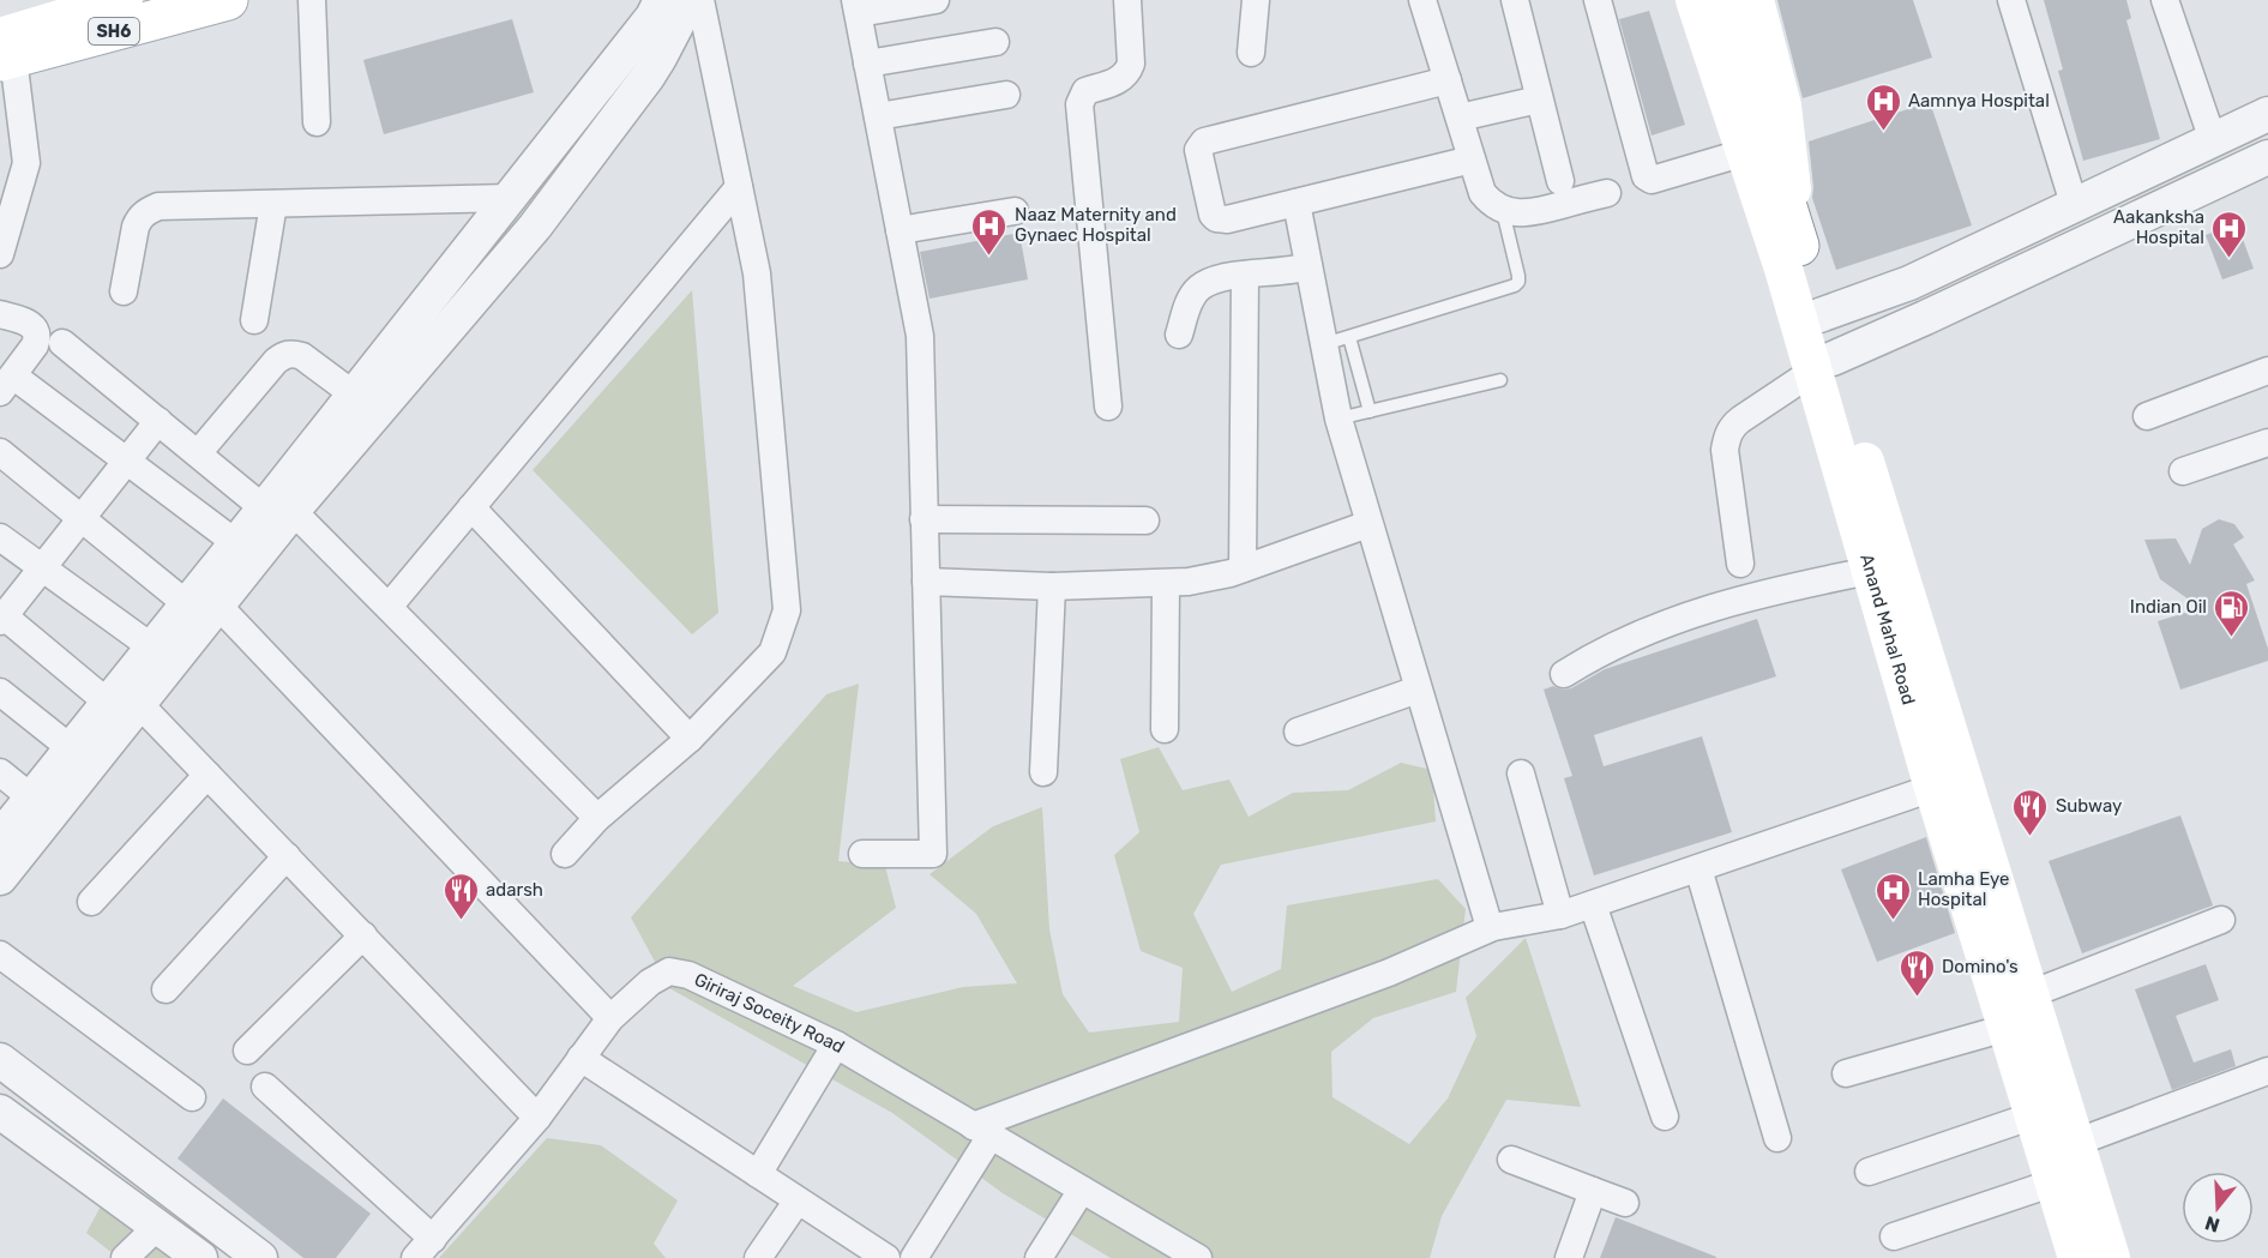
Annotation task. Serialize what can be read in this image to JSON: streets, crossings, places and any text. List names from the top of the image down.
{
  "streets": {
    "main road": ["SH6", "Anand Mahal Road"],
    "street": ["Giriraj Soceity Road"]
  },
  "places": {
    "hospital": [
      "Aamnya Hospital",
      "Naaz Maternity and Gynaec Hospital",
      "Aakanksha Hospital",
      "Lamha Eye Hospital"
    ],
    "fuel station": ["Indian Oil"],
    "restaurant": ["Subway", "adarsh", "Domino's"]
  },
  "north": "bottom"
}
